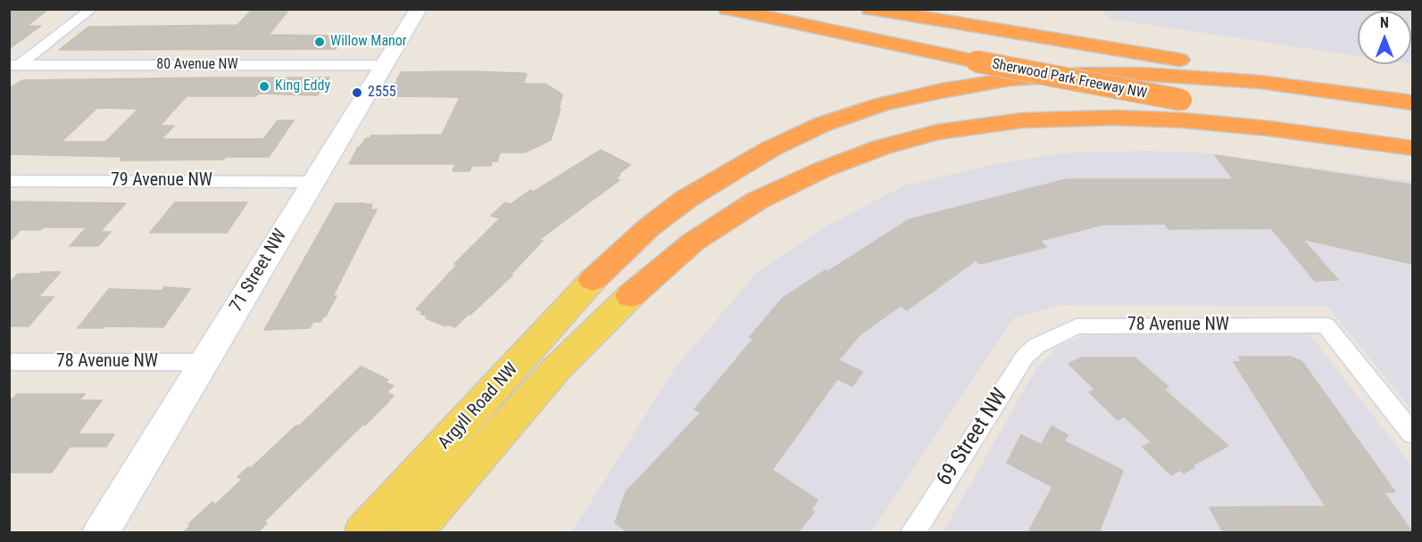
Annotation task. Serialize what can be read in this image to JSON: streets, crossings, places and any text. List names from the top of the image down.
{
  "streets": {
    "highway": ["Sherwood Park Freeway NW"],
    "main road": ["Argyll Road NW"],
    "street": [
      "80 Avenue NW",
      "79 Avenue NW",
      "71 Street NW",
      "78 Avenue NW",
      "69 Street NW"
    ]
  },
  "crossings": [
    ["80 Avenue NW", "71 Street NW"],
    ["79 Avenue NW", "71 Street NW"],
    ["71 Street NW", "78 Avenue NW"],
    ["78 Avenue NW", "69 Street NW"]
  ],
  "places": ["Willow Manor", "King Eddy", "2555"],
  "north": "top"
}
